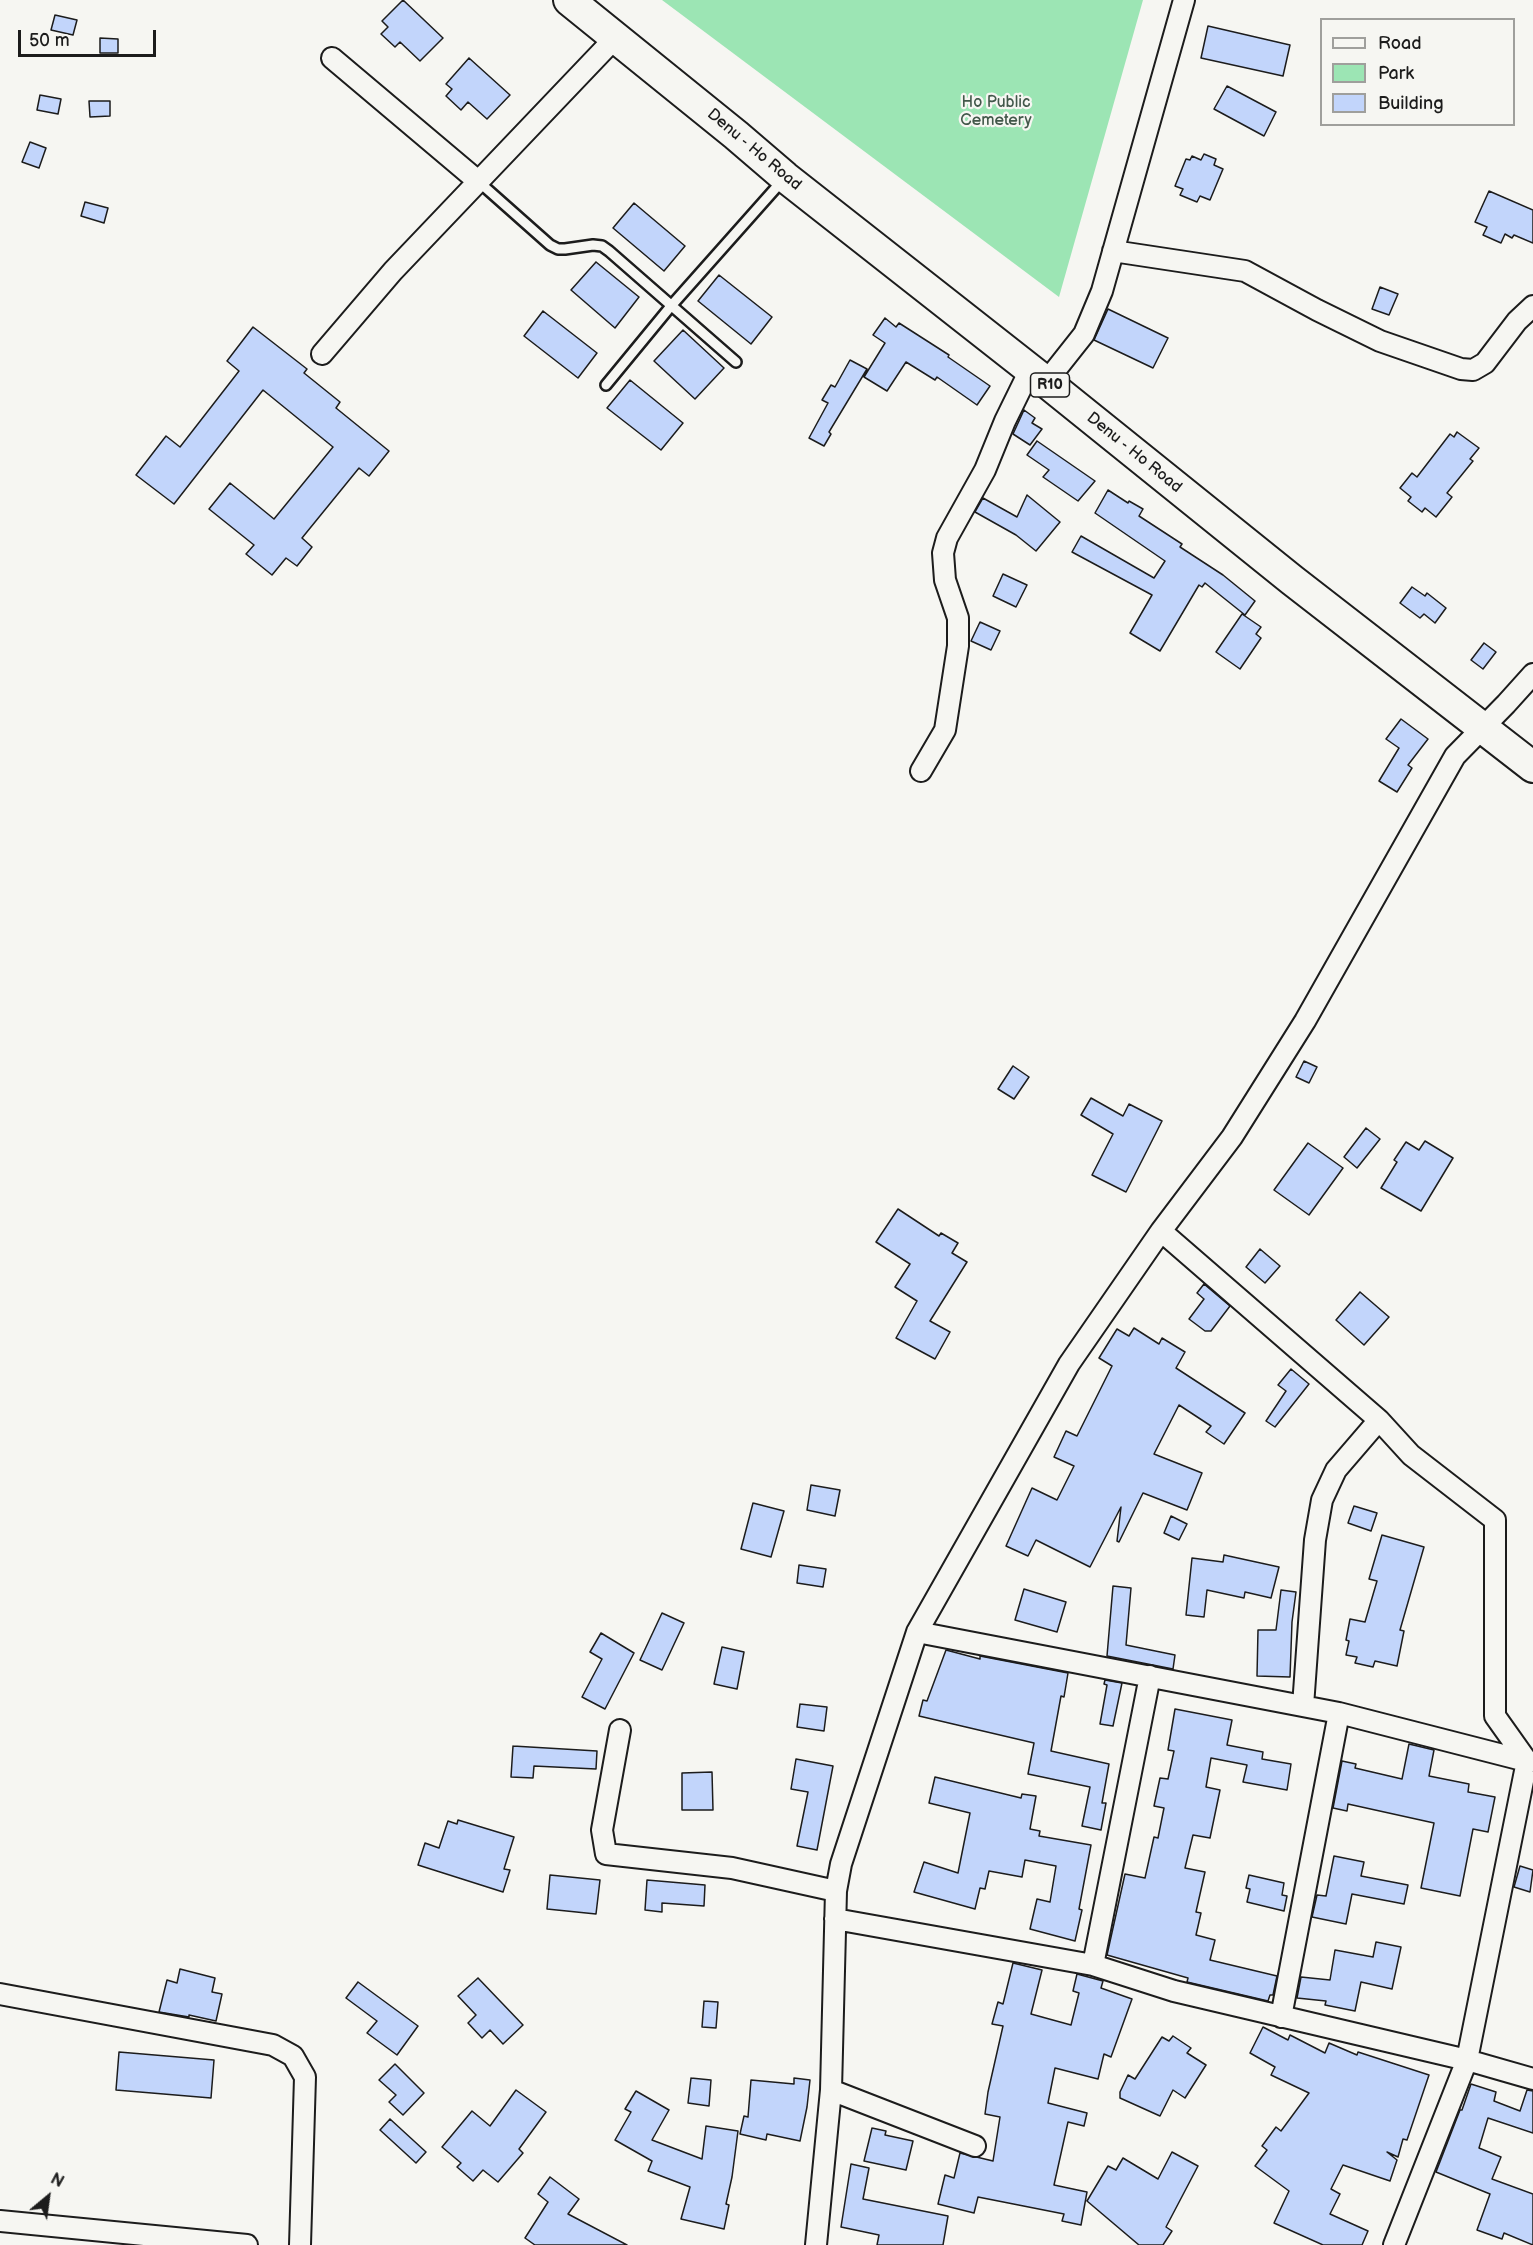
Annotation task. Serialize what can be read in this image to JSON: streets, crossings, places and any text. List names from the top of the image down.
{
  "streets": {
    "main road": ["Denu - Ho Road", "R10"]
  },
  "parks": ["Ho Public Cemetery"],
  "legend": ["Road", "Park", "Building"],
  "scale_bar": "50 m",
  "north": "top right"
}
